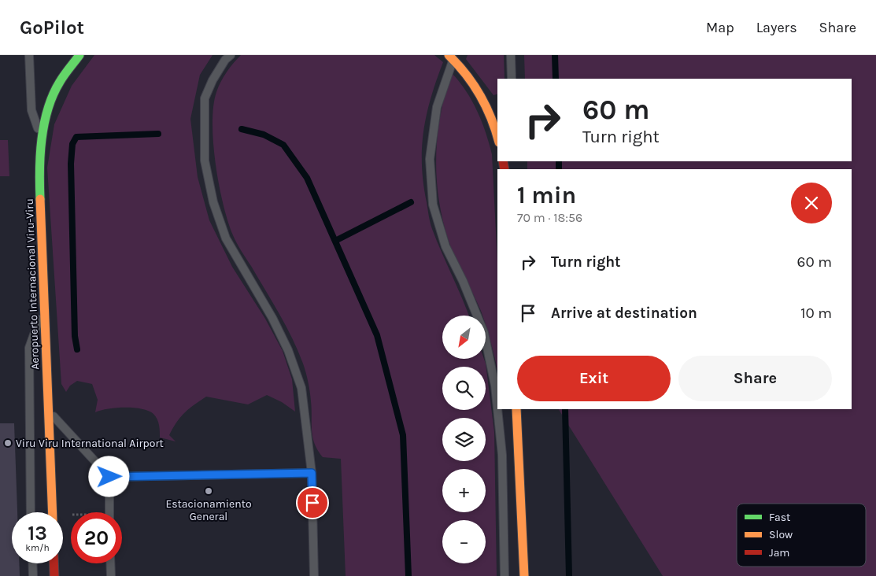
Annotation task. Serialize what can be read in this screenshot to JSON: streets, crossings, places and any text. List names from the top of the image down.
{
  "streets": {
    "main road": ["Aeropuerto Internacional Viru-Viru"]
  },
  "places": ["Viru Viru International Airport", "Estacionamiento General"],
  "legend": ["Fast", "Slow", "Jam"],
  "north": "bottom left",
  "page": {
    "header": "GoPilot",
    "nav": ["Map", "Layers", "Share"],
    "turn": ["60 m", "Turn right"],
    "heading": ["1 min", "70 m · 18:56"],
    "list": [
      {
        "name": "Turn right",
        "value": "60 m"
      },
      {
        "name": "Arrive at destination",
        "value": "10 m"
      }
    ],
    "map_buttons": ["+", "−"],
    "buttons": ["Exit", "Share"],
    "speed": "13 km/h",
    "limit": "20"
  }
}
